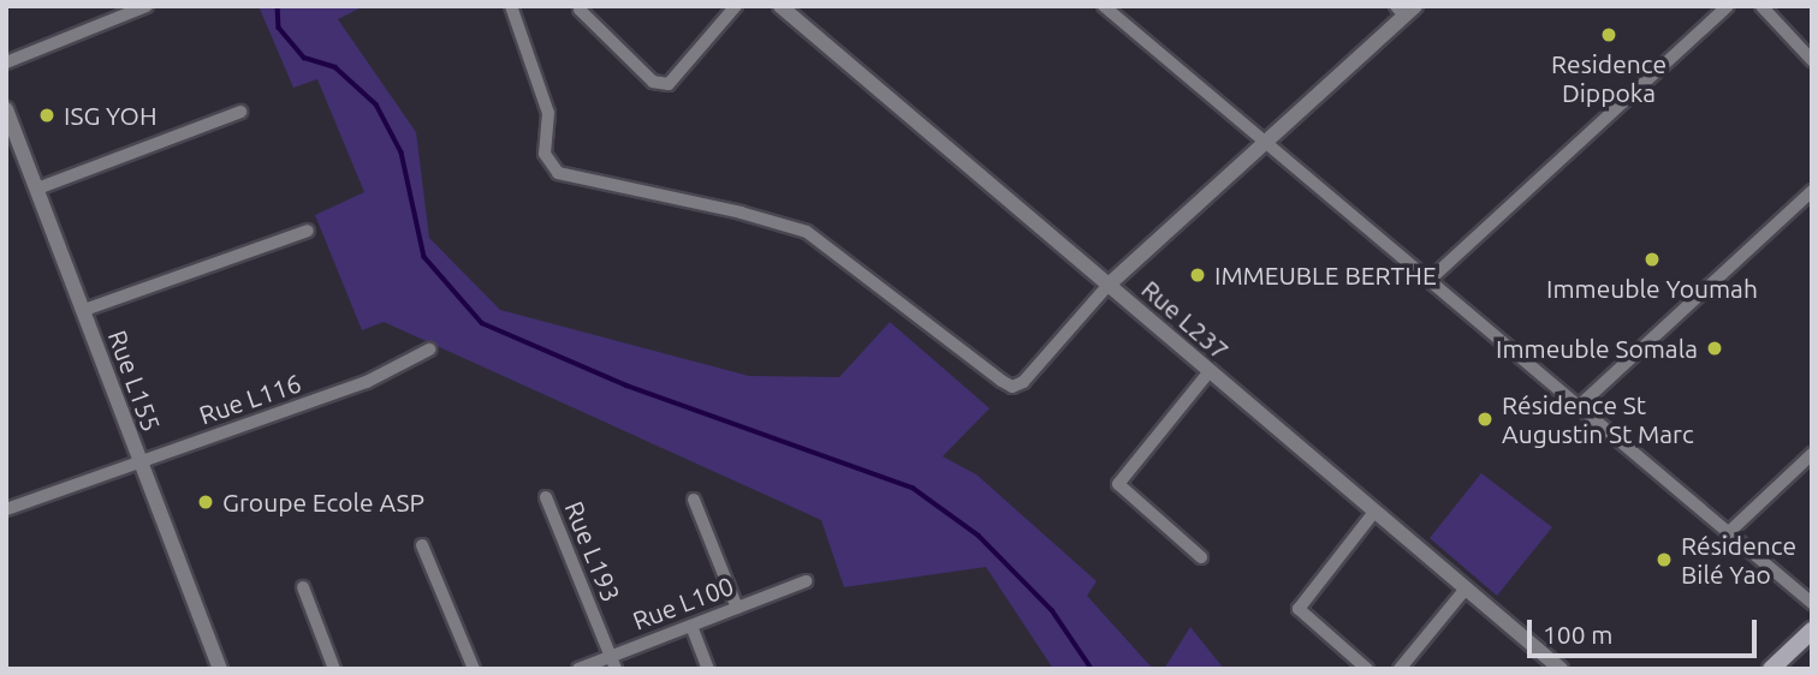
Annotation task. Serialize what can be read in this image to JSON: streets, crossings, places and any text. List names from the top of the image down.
{
  "streets": {
    "street": [
      "Rue L237",
      "Rue L155",
      "Rue L116",
      "Rue L193",
      "Rue L100"
    ]
  },
  "crossings": [
    ["Rue L155", "Rue L116"],
    ["Rue L193", "Rue L100"]
  ],
  "places": [
    "Residence Dippoka",
    "ISG YOH",
    "Immeuble Youmah",
    "IMMEUBLE BERTHE",
    "Immeuble Somala",
    "Résidence St Augustin St Marc",
    "Groupe Ecole ASP",
    "Résidence Bilé Yao"
  ],
  "scale_bar": "100 m"
}
